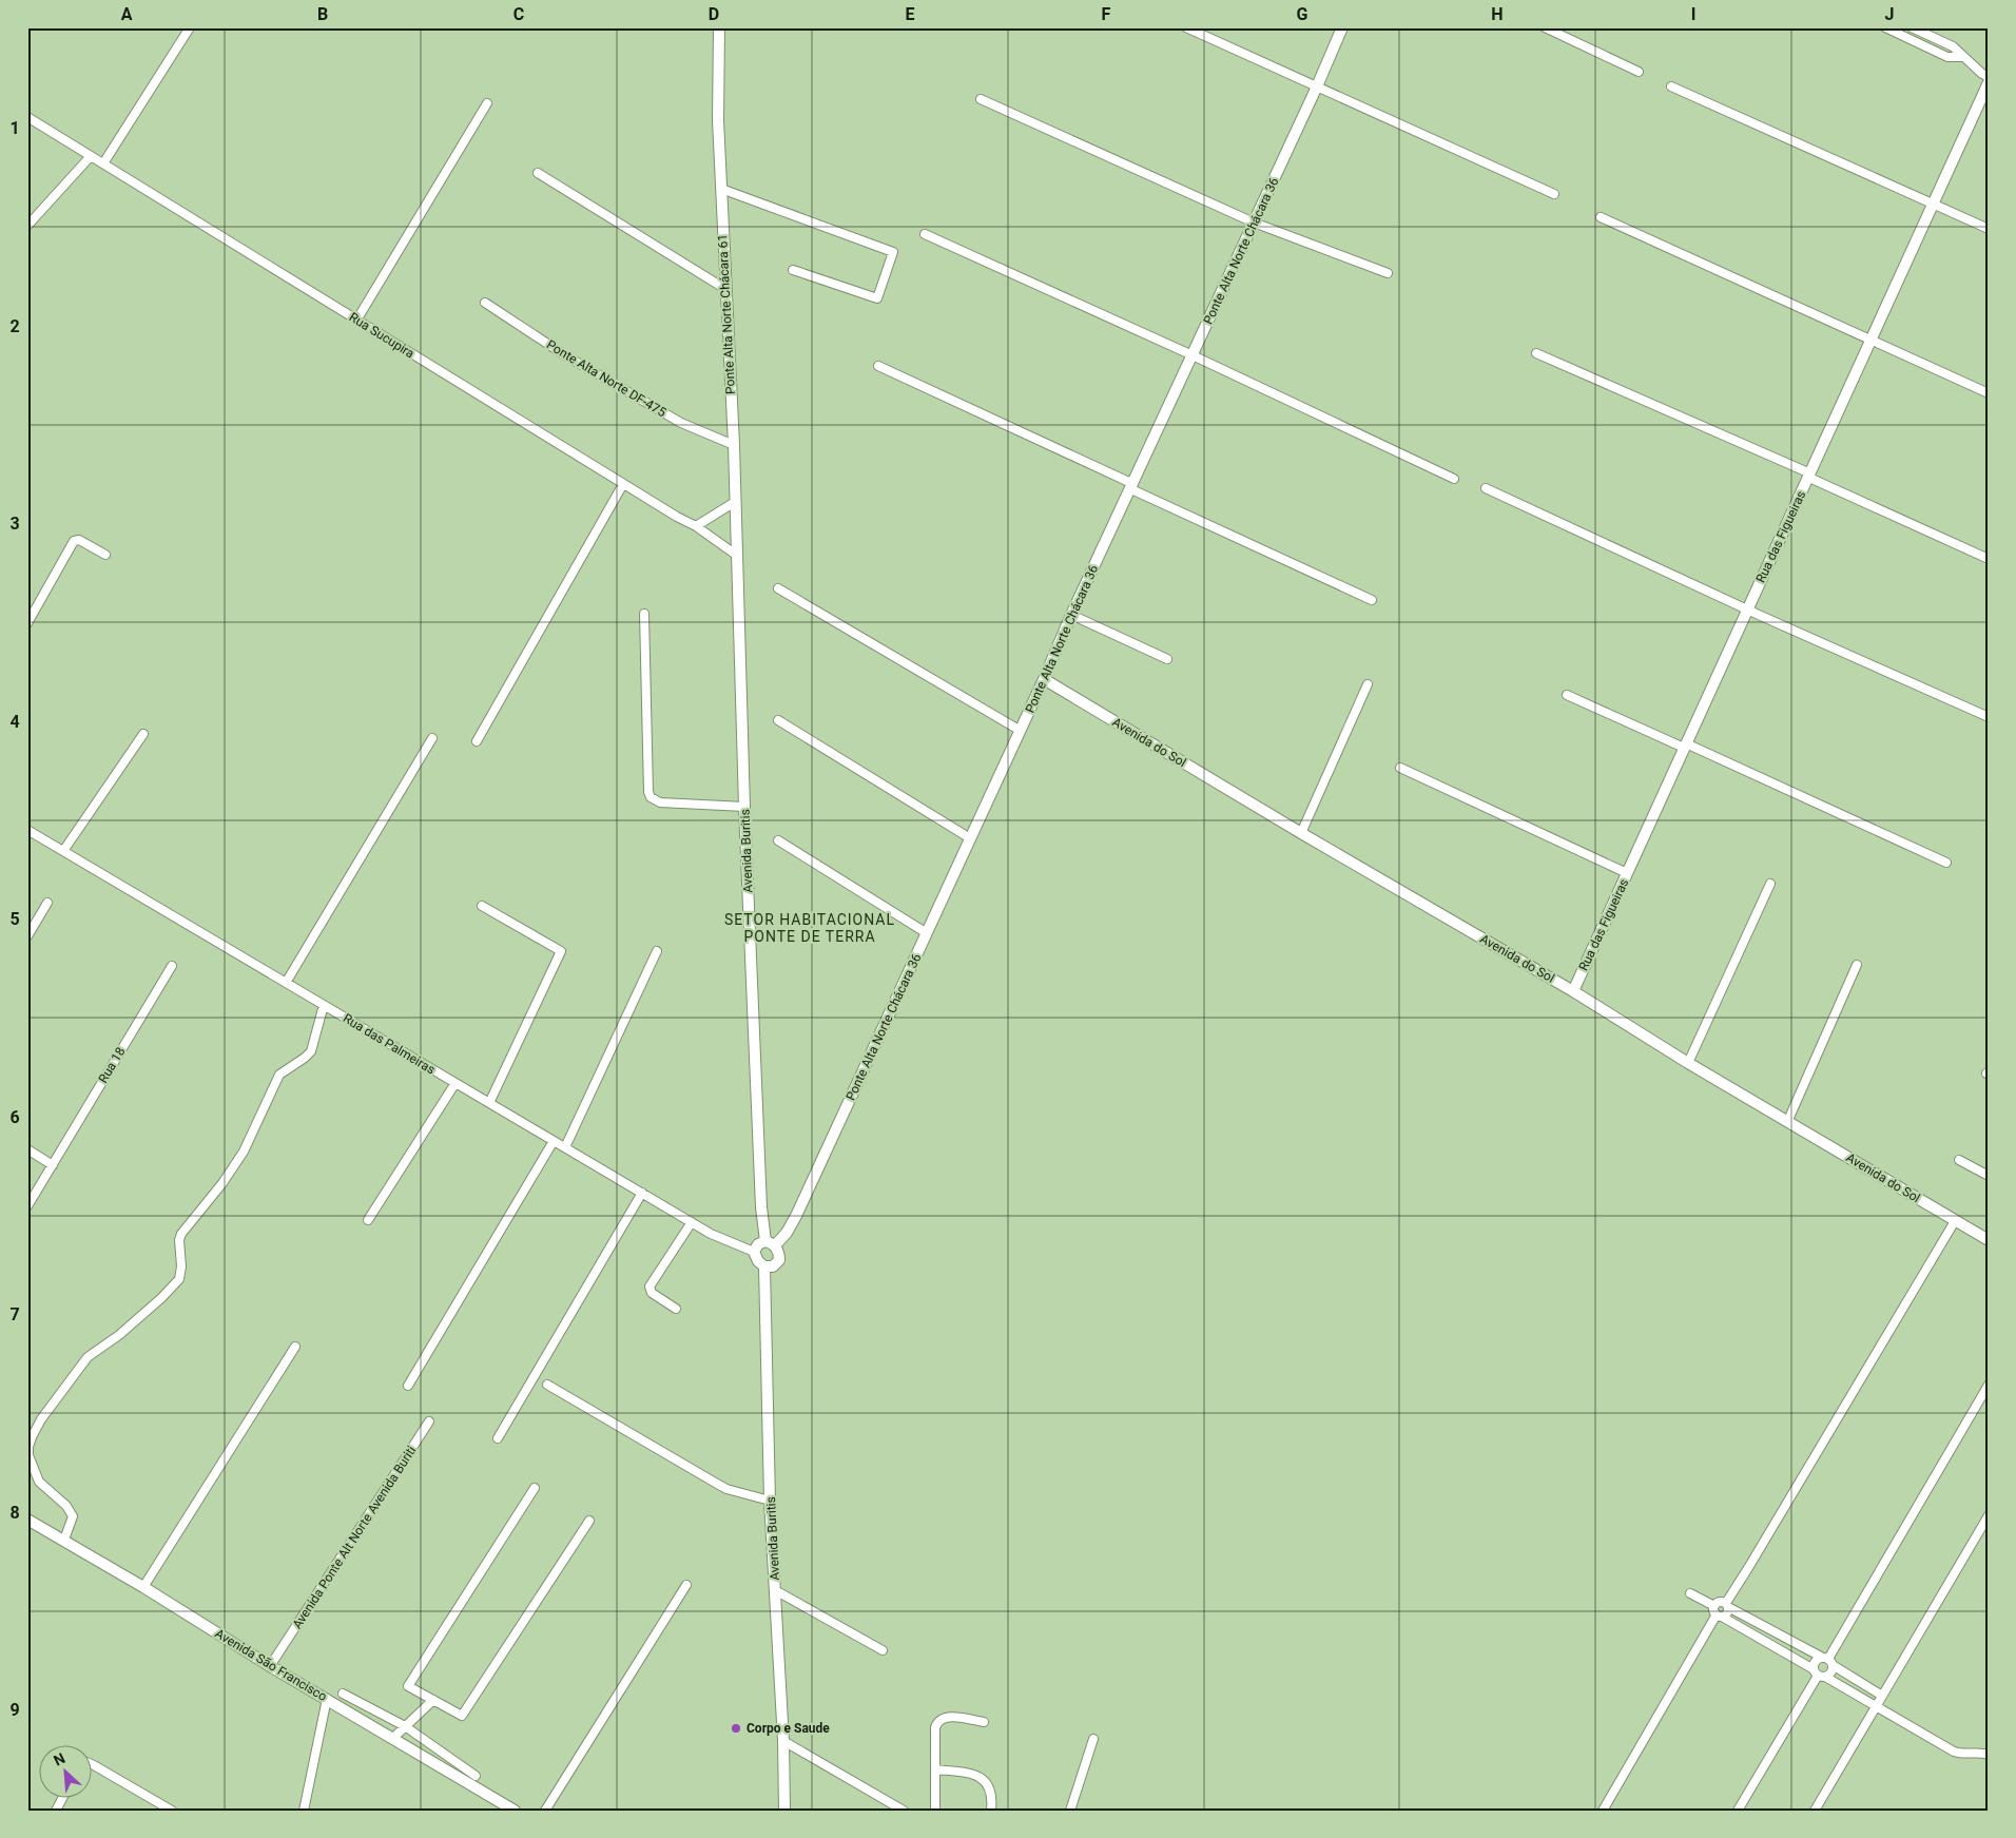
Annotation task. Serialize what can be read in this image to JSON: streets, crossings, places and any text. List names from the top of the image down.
{
  "streets": {
    "street": [
      "Ponte Alta Norte Chácara 36",
      "Ponte Alta Norte Chácara 61",
      "Rua Sucupira",
      "Ponte Alta Norte DF-475",
      "Rua das Figueiras",
      "Avenida do Sol",
      "Avenida Buritis",
      "Rua das Palmeiras",
      "Rua 18",
      "Avenida Ponte Alt Norte Avenida Buriti",
      "Avenida São Francisco"
    ]
  },
  "crossings": [
    ["Ponte Alta Norte Chácara 36", "Avenida do Sol"],
    ["Ponte Alta Norte Chácara 36", "Avenida Buritis"],
    ["Ponte Alta Norte Chácara 36", "Rua das Palmeiras"],
    ["Ponte Alta Norte Chácara 61", "Rua Sucupira"],
    ["Ponte Alta Norte Chácara 61", "Ponte Alta Norte DF-475"],
    ["Ponte Alta Norte Chácara 61", "Avenida Buritis"],
    ["Rua Sucupira", "Avenida Buritis"],
    ["Rua das Figueiras", "Avenida do Sol"],
    ["Avenida Buritis", "Rua das Palmeiras"],
    ["Avenida Ponte Alt Norte Avenida Buriti", "Avenida São Francisco"]
  ],
  "districts": ["SETOR HABITACIONAL PONTE DE TERRA"],
  "places": ["Corpo e Saude"],
  "north": "top left",
  "grid": {
    "columns": [
      "A",
      "B",
      "C",
      "D",
      "E",
      "F",
      "G",
      "H",
      "I",
      "J"
    ],
    "rows": [
      "1",
      "2",
      "3",
      "4",
      "5",
      "6",
      "7",
      "8",
      "9"
    ]
  }
}
